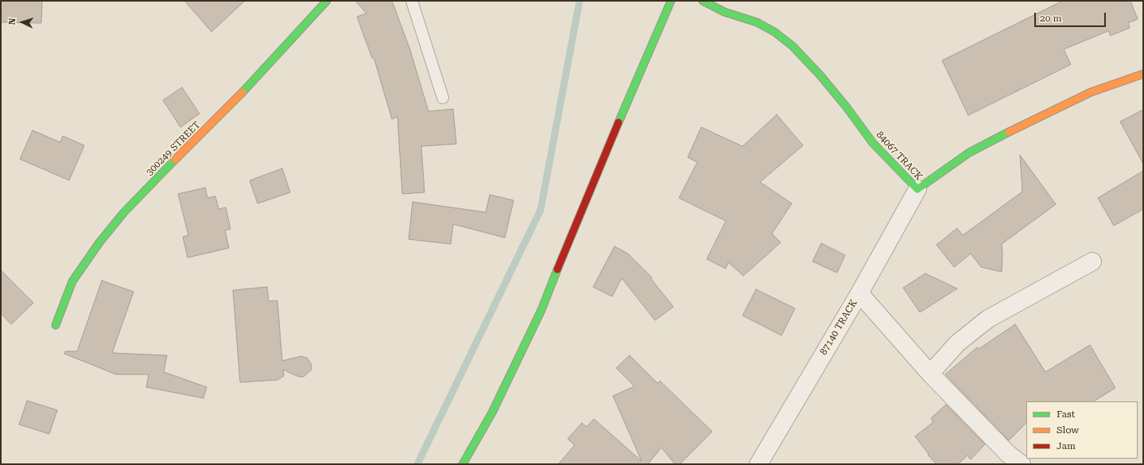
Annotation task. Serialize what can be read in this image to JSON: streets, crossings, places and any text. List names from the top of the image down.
{
  "streets": {
    "street": ["300249 STREET", "84067 TRACK", "87140 TRACK"]
  },
  "crossings": [
    ["84067 TRACK", "87140 TRACK"]
  ],
  "legend": ["Fast", "Slow", "Jam"],
  "scale_bar": "20 m",
  "north": "left"
}
